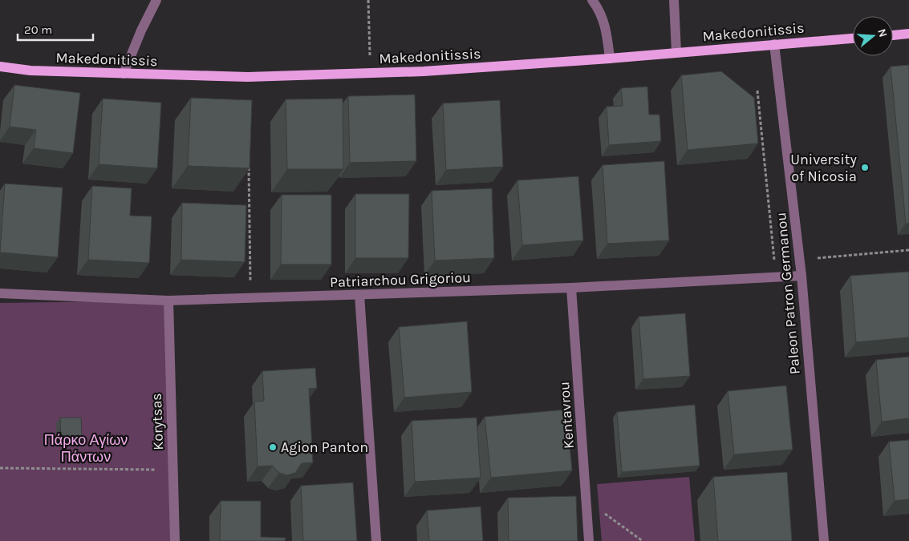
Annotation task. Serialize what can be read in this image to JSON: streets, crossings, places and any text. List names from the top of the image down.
{
  "streets": {
    "main road": ["Makedonitissis"],
    "street": [
      "Patriarchou Grigoriou",
      "Paleon Patron Germanou",
      "Kentavrou",
      "Korytsas"
    ]
  },
  "crossings": [
    ["Makedonitissis", "Paleon Patron Germanou"],
    ["Patriarchou Grigoriou", "Paleon Patron Germanou"],
    ["Patriarchou Grigoriou", "Kentavrou"],
    ["Patriarchou Grigoriou", "Korytsas"]
  ],
  "parks": ["Πάρκο Αγίων Πάντων"],
  "places": ["University of Nicosia", "Agion Panton"],
  "scale_bar": "20 m",
  "north": "right"
}
